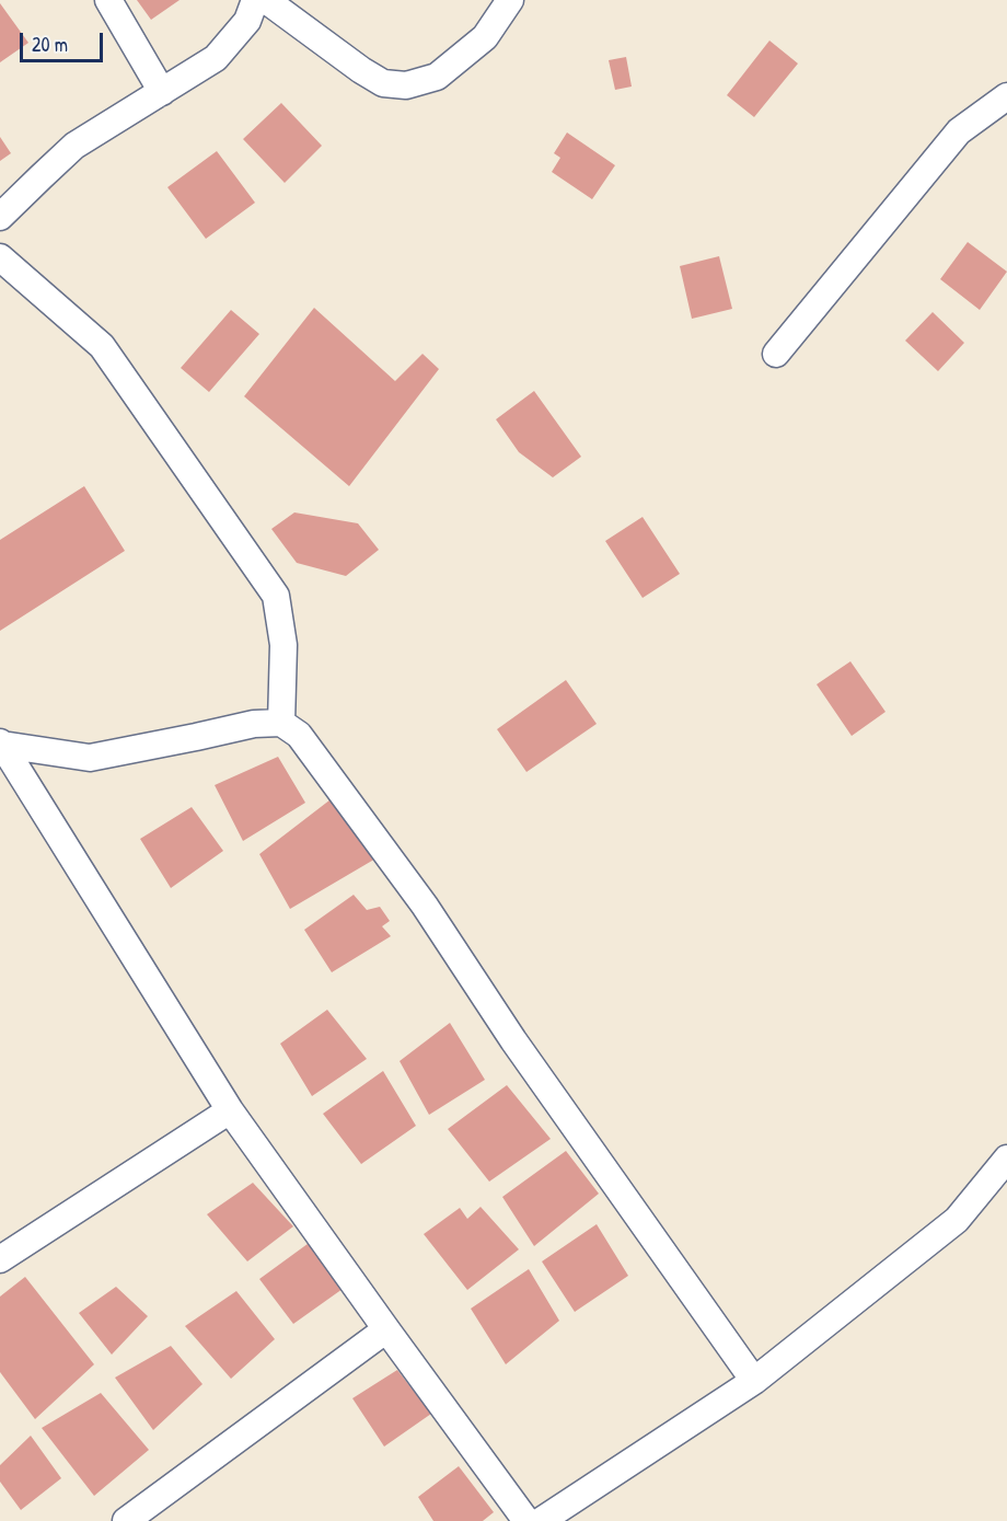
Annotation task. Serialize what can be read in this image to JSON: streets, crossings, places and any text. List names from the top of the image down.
{
  "scale_bar": "20 m"
}
